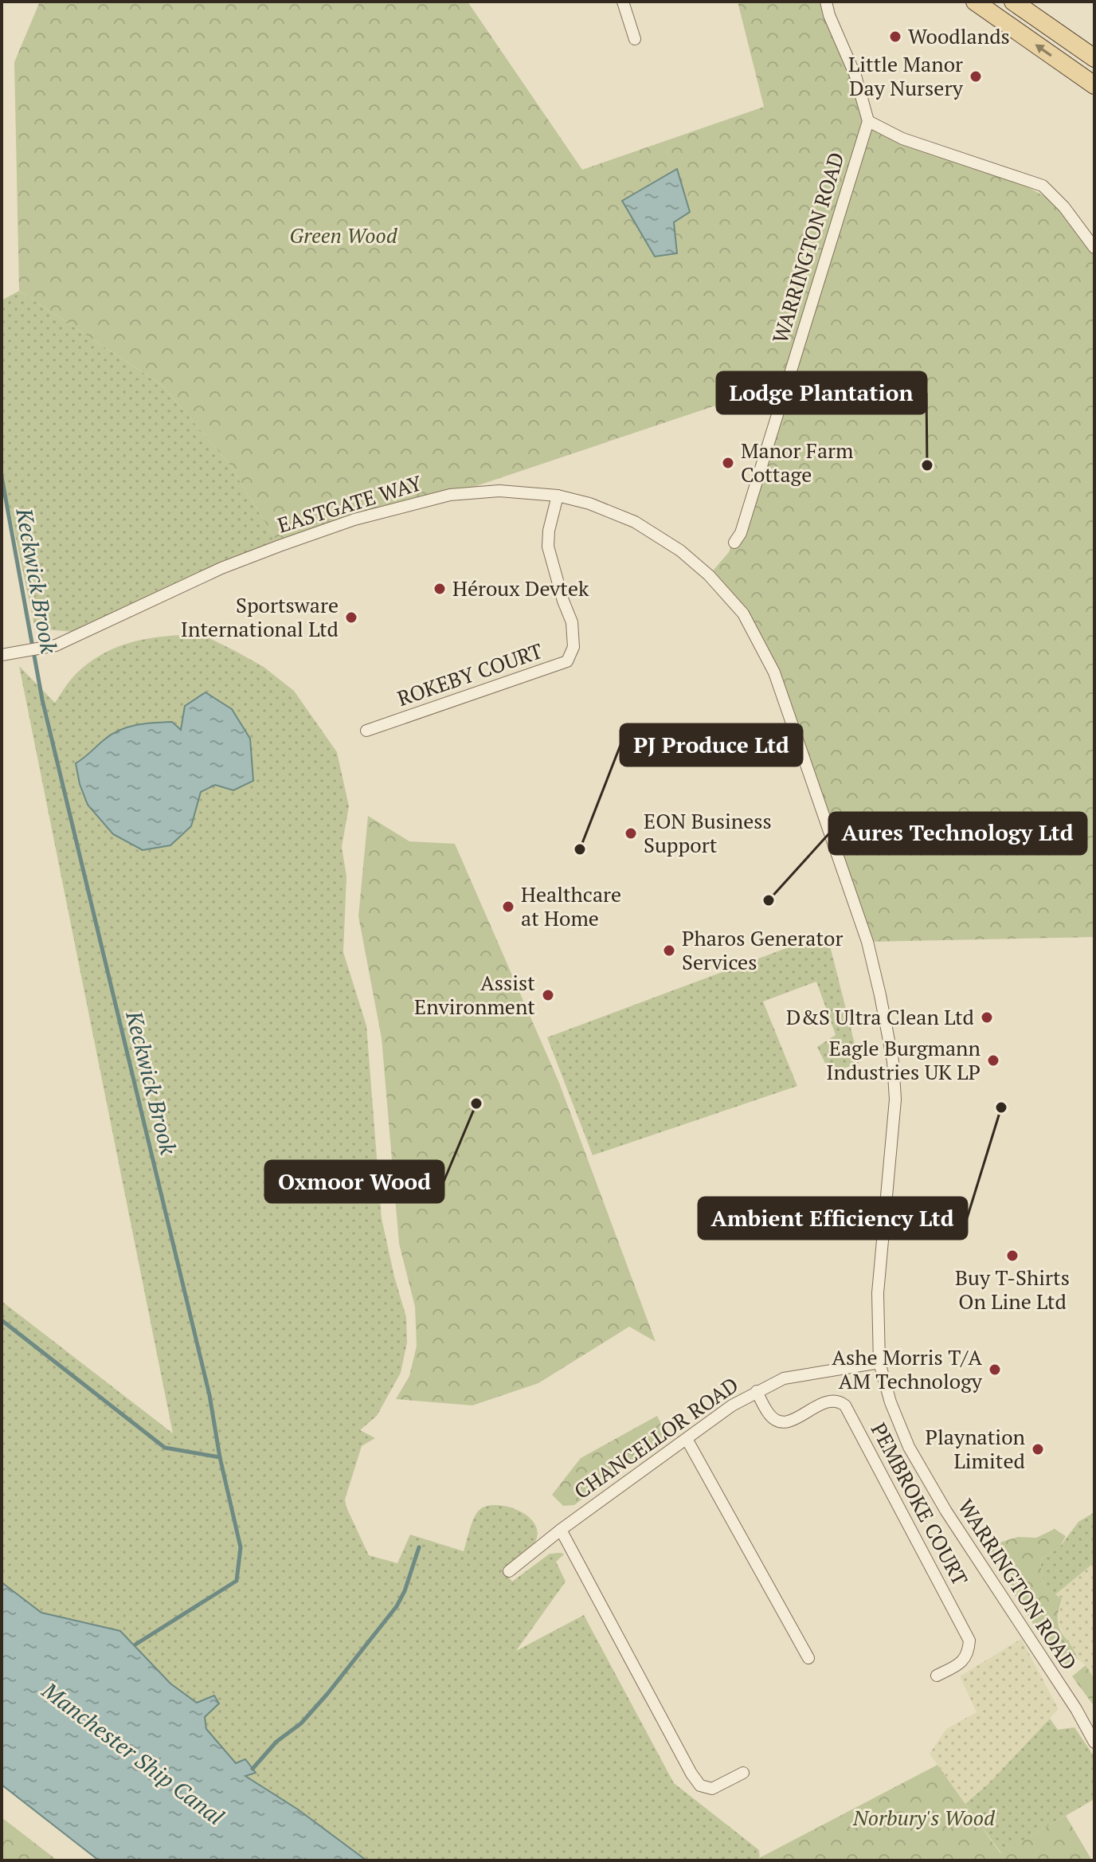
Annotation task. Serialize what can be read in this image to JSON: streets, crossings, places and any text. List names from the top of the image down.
{
  "streets": {
    "street": [
      "WARRINGTON ROAD",
      "EASTGATE WAY",
      "ROKEBY COURT",
      "CHANCELLOR ROAD",
      "PEMBROKE COURT"
    ]
  },
  "crossings": [
    ["WARRINGTON ROAD", "EASTGATE WAY"],
    ["WARRINGTON ROAD", "CHANCELLOR ROAD"],
    ["EASTGATE WAY", "ROKEBY COURT"],
    ["CHANCELLOR ROAD", "PEMBROKE COURT"]
  ],
  "water": ["Keckwick Brook", "Manchester Ship Canal"],
  "parks": ["Green Wood", "Norbury's Wood"],
  "places": [
    "Woodlands",
    "Little Manor Day Nursery",
    "Manor Farm Cottage",
    "Lodge Plantation",
    "Héroux Devtek",
    "Sportsware International Ltd",
    "EON Business Support",
    "PJ Produce Ltd",
    "Aures Technology Ltd",
    "Healthcare at Home",
    "Pharos Generator Services",
    "Assist Environment",
    "D&S Ultra Clean Ltd",
    "Eagle Burgmann Industries UK LP",
    "Oxmoor Wood",
    "Ambient Efficiency Ltd",
    "Buy T-Shirts On Line Ltd",
    "Ashe Morris T/A AM Technology",
    "Playnation Limited"
  ]
}
